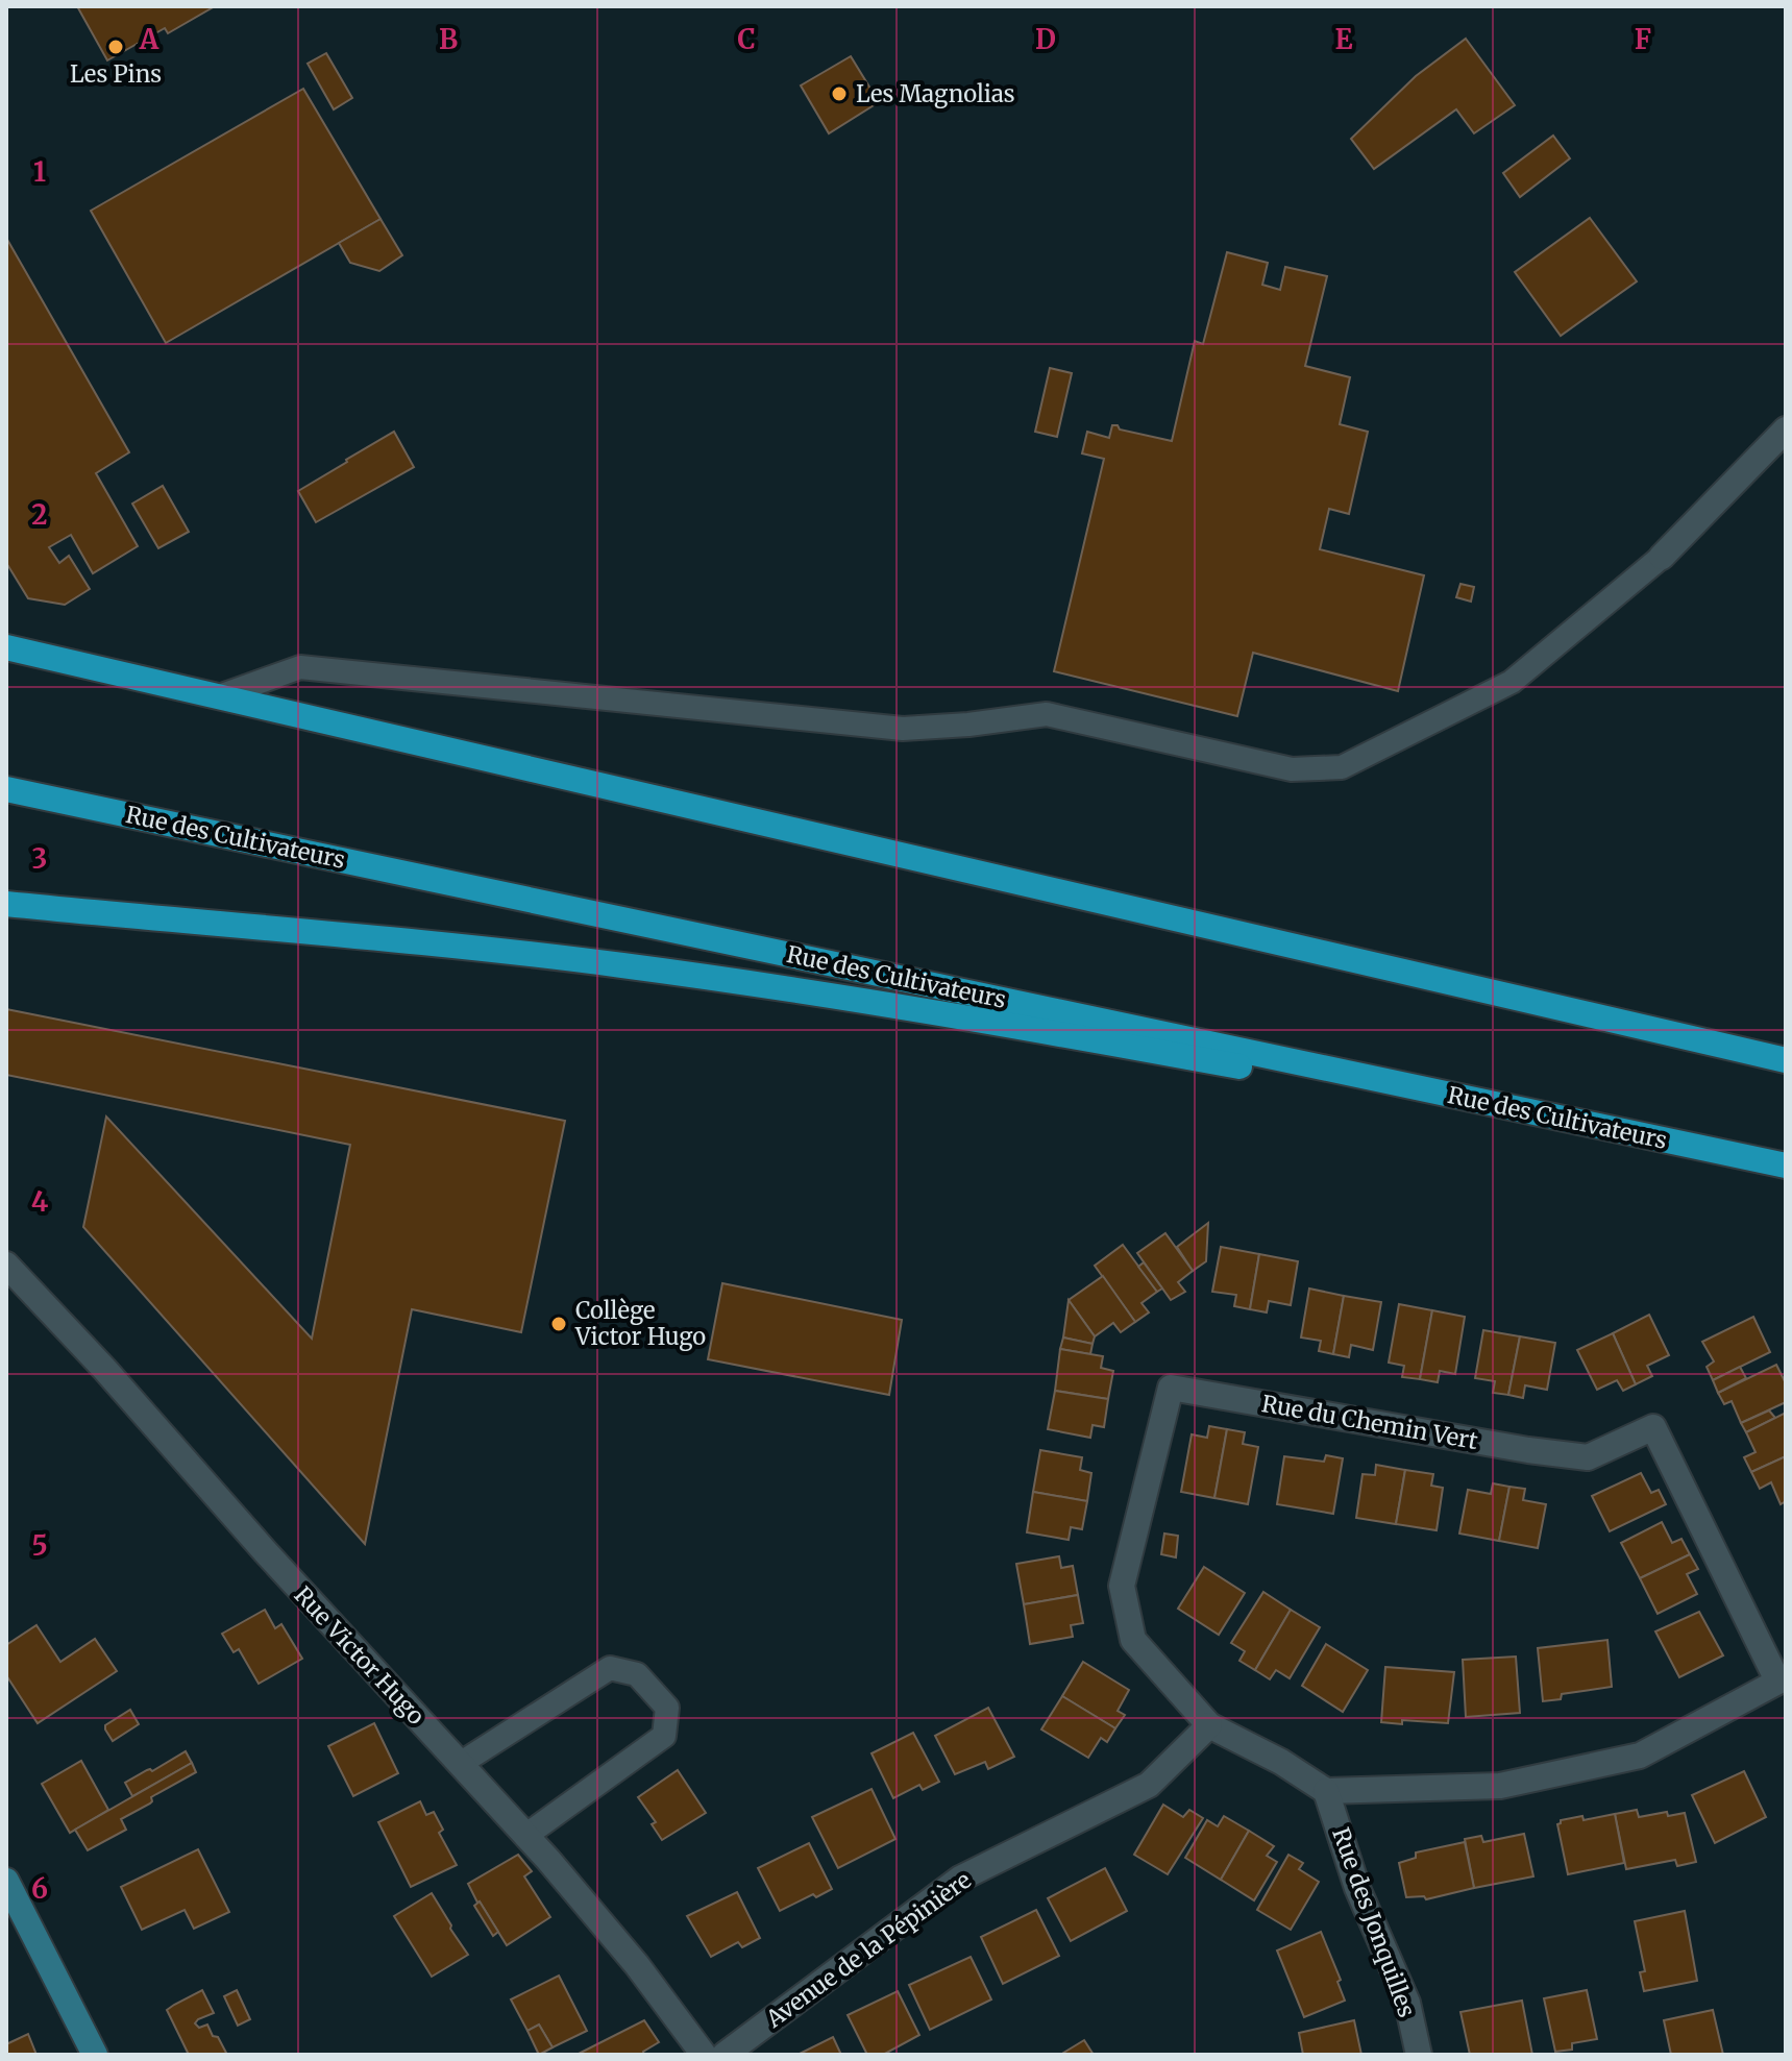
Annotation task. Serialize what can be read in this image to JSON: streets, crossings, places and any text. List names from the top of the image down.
{
  "streets": {
    "main road": ["Rue des Cultivateurs"],
    "street": [
      "Rue du Chemin Vert",
      "Rue Victor Hugo",
      "Rue des Jonquilles",
      "Avenue de la Pépinière"
    ]
  },
  "crossings": [
    ["Rue du Chemin Vert", "Avenue de la Pépinière"]
  ],
  "places": ["Les Pins", "Les Magnolias", "Collège Victor Hugo"],
  "grid": {
    "columns": [
      "A",
      "B",
      "C",
      "D",
      "E",
      "F"
    ],
    "rows": [
      "1",
      "2",
      "3",
      "4",
      "5",
      "6"
    ]
  }
}
